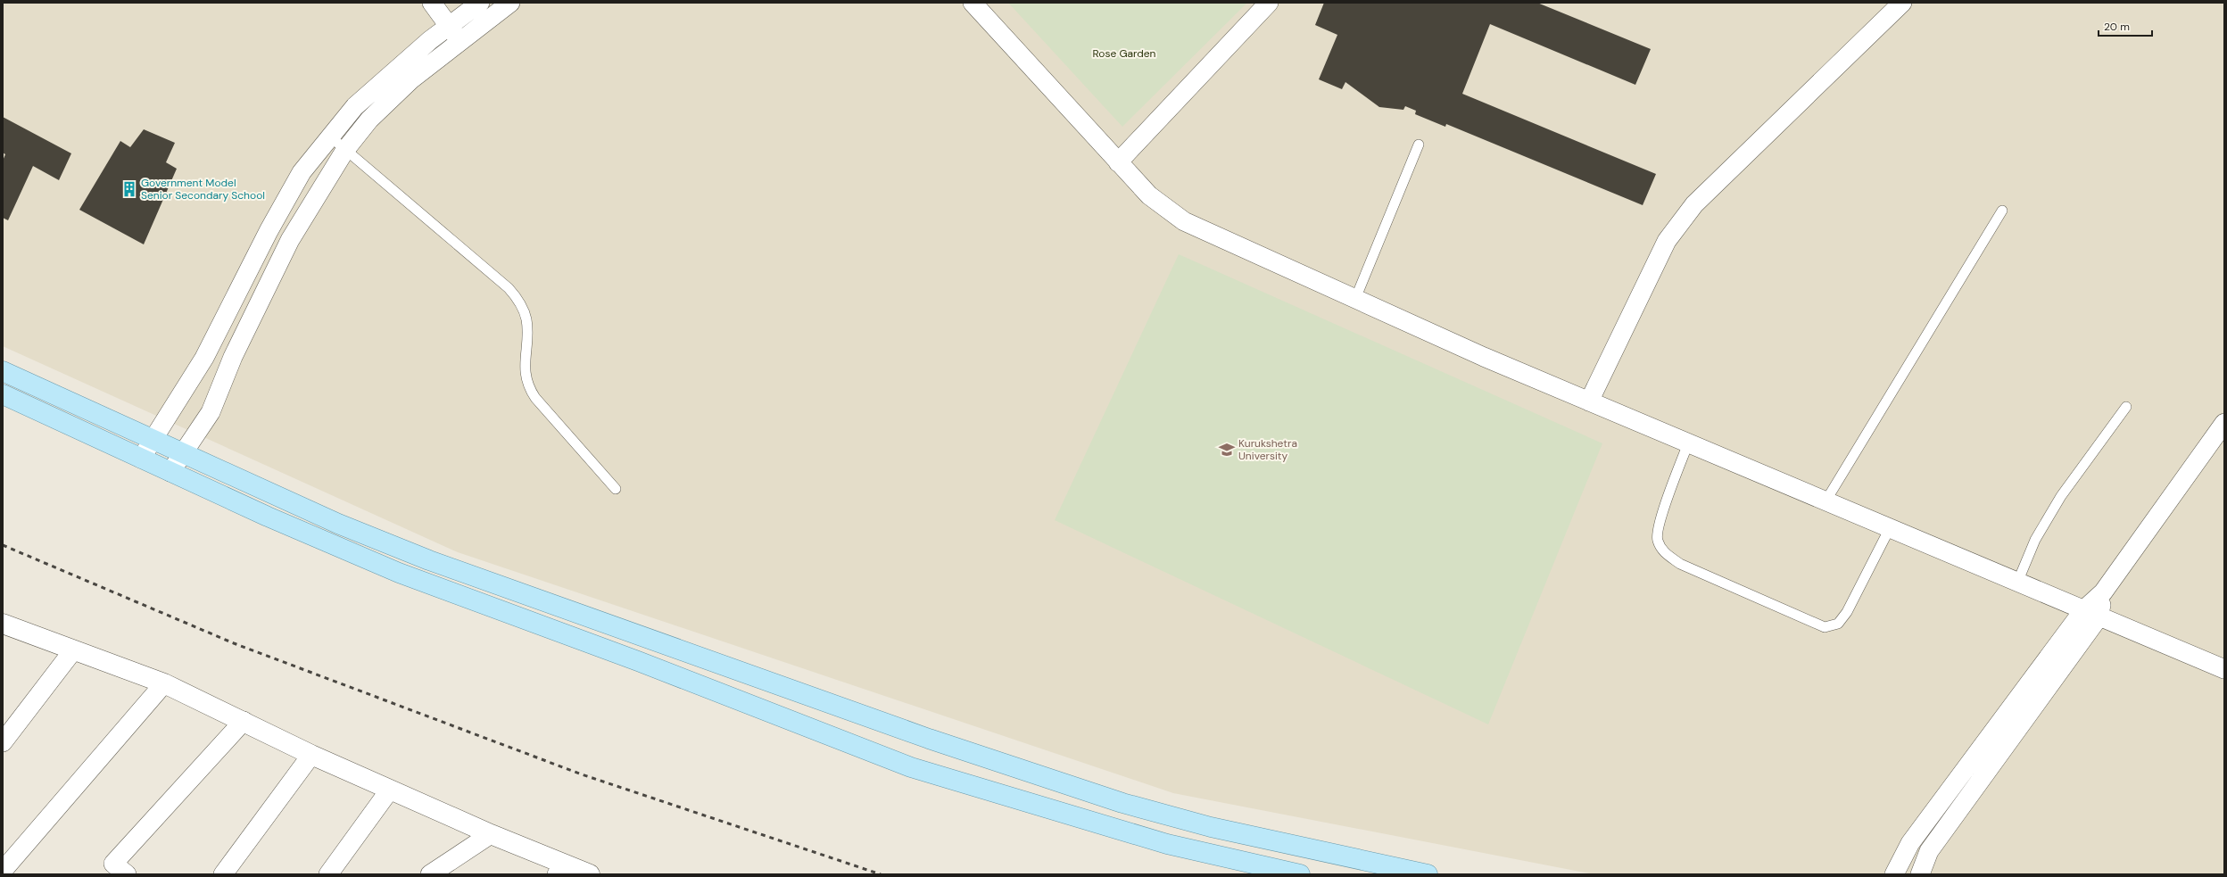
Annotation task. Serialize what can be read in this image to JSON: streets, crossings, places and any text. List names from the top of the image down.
{
  "parks": ["Rose Garden"],
  "places": {
    "building": ["Government Model Senior Secondary School"],
    "school or university": ["Kurukshetra University"]
  },
  "scale_bar": "20 m"
}
